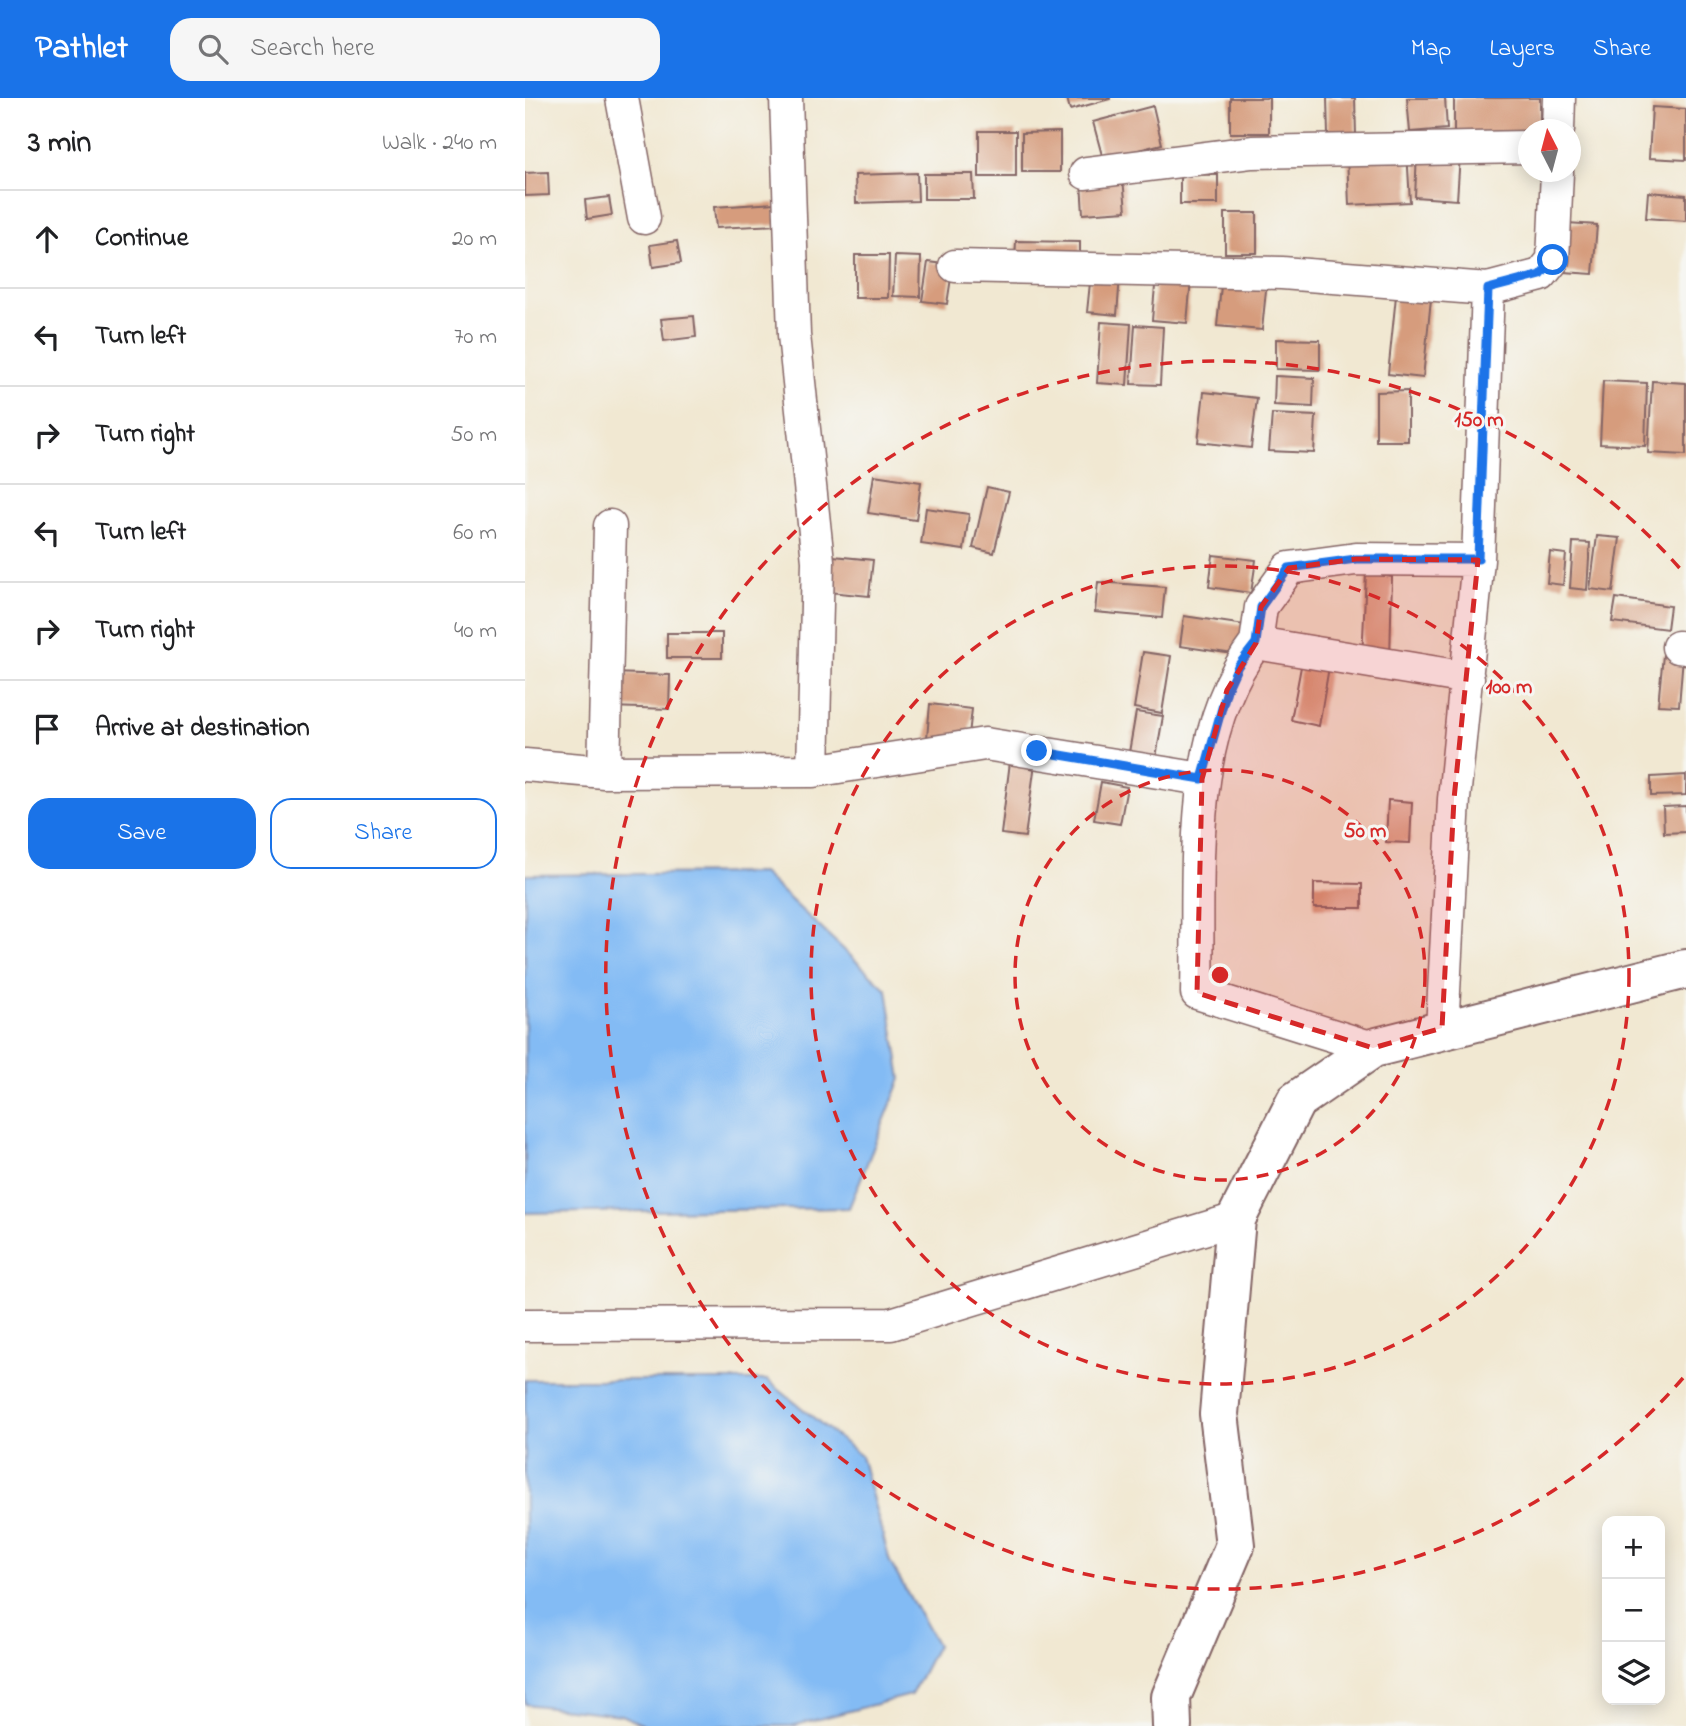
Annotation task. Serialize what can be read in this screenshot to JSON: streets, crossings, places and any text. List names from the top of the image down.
{
  "north": "top",
  "page": {
    "header": "Pathlet",
    "search": "Search here",
    "nav": ["Map", "Layers", "Share"],
    "heading": ["3 min", "Walk · 240 m"],
    "list": [
      ["Continue", "20 m"],
      ["Turn left", "70 m"],
      ["Turn right", "50 m"],
      ["Turn left", "60 m"],
      ["Turn right", "40 m"],
      "Arrive at destination"
    ],
    "buttons": ["Save", "Share"],
    "map_buttons": ["+", "−"]
  },
  "rings": ["150 m", "100 m", "50 m"]
}
